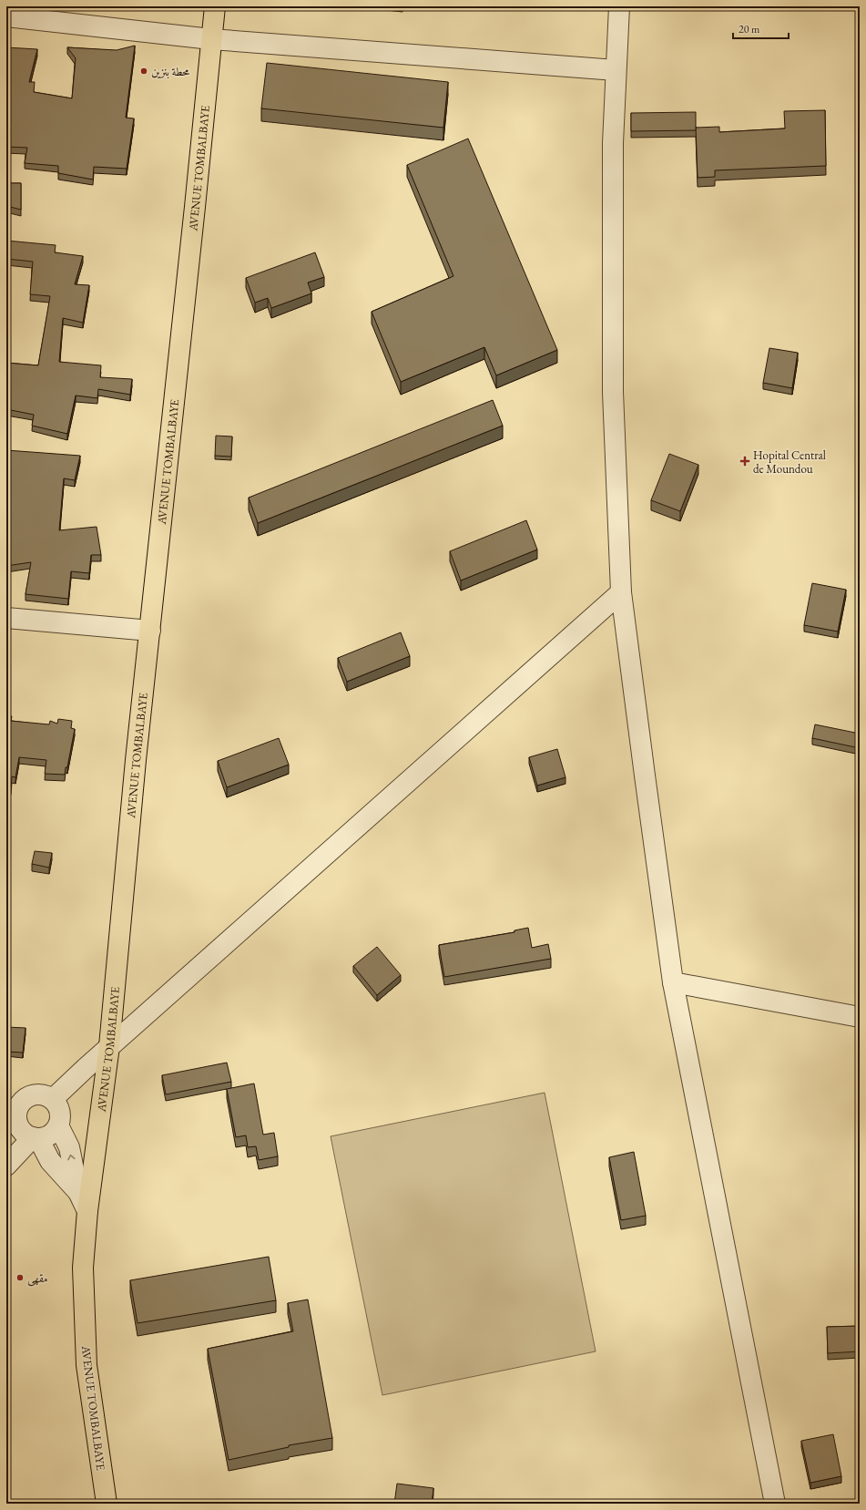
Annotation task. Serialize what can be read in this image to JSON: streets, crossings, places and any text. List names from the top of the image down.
{
  "streets": {
    "main road": ["AVENUE TOMBALBAYE"]
  },
  "places": {
    "other": ["محطة بنزين", "مقهى"],
    "health": ["Hopital Central de Moundou"]
  },
  "scale_bar": "20 m"
}
